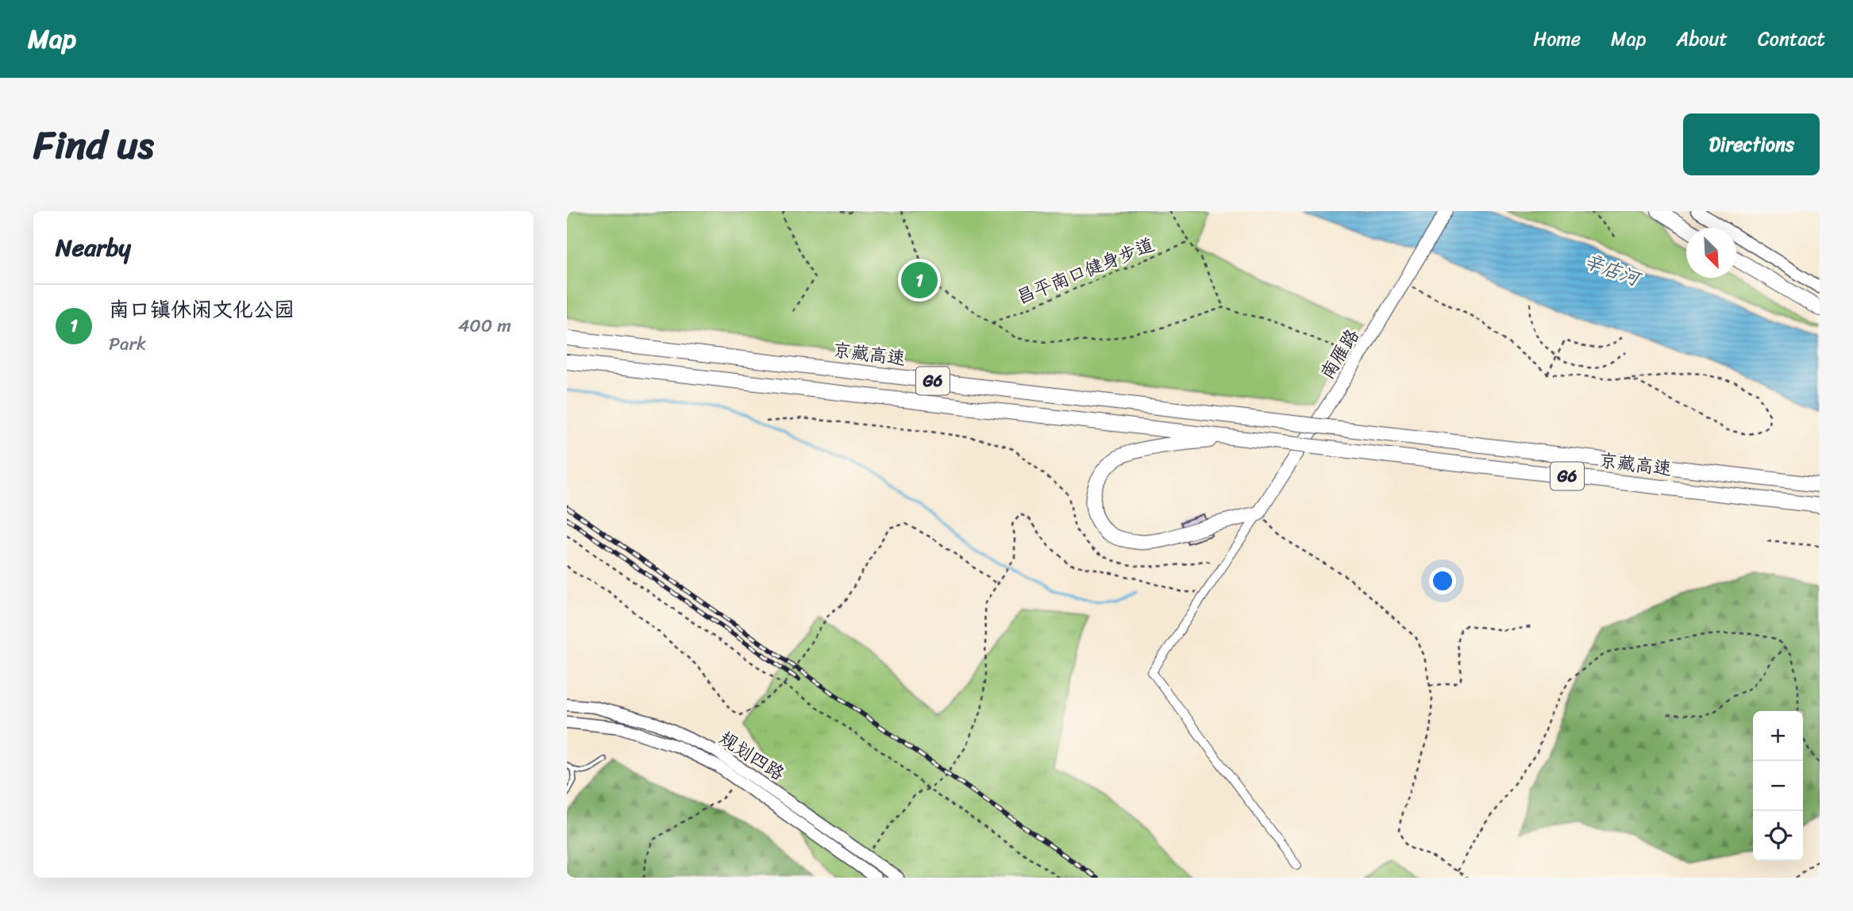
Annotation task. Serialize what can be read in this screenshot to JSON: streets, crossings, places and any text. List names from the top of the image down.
{
  "streets": {
    "highway": ["京藏高速", "G6"],
    "main road": ["南雁路", "规划四路"],
    "path": ["昌平南口健身步道"]
  },
  "crossings": [
    ["京藏高速", "G6"]
  ],
  "water": ["辛店河"],
  "north": "bottom right",
  "page": {
    "header": "Map",
    "nav": [
      "Home",
      "Map",
      "About",
      "Contact"
    ],
    "title": "Find us",
    "buttons": "Directions",
    "heading": "Nearby",
    "pins": "1",
    "list": [
      {
        "mark": "1",
        "name": "南口镇休闲文化公园",
        "note": "Park",
        "value": "400 m"
      }
    ],
    "map_buttons": ["+", "−"]
  }
}
